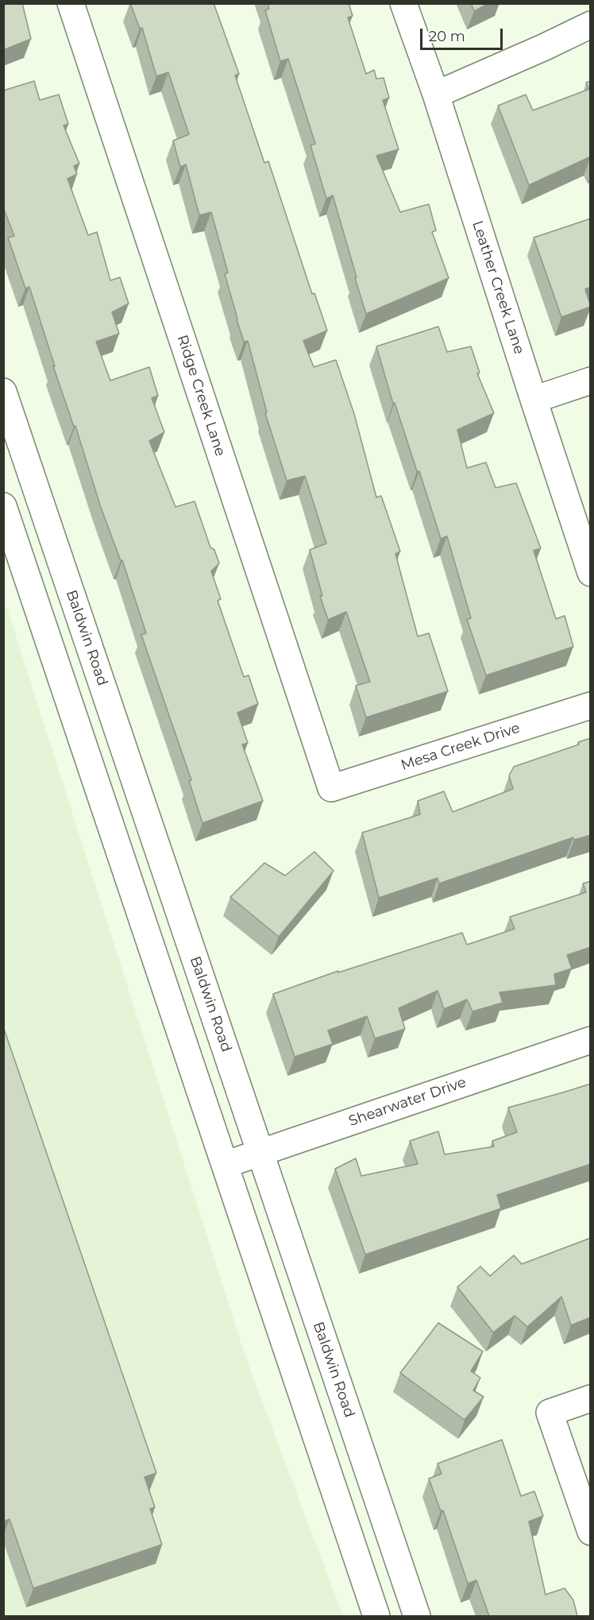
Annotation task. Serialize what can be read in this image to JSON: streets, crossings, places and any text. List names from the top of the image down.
{
  "streets": {
    "street": [
      "Leather Creek Lane",
      "Ridge Creek Lane",
      "Baldwin Road",
      "Mesa Creek Drive",
      "Shearwater Drive"
    ]
  },
  "crossings": [
    ["Ridge Creek Lane", "Mesa Creek Drive"],
    ["Baldwin Road", "Shearwater Drive"]
  ],
  "scale_bar": "20 m"
}
